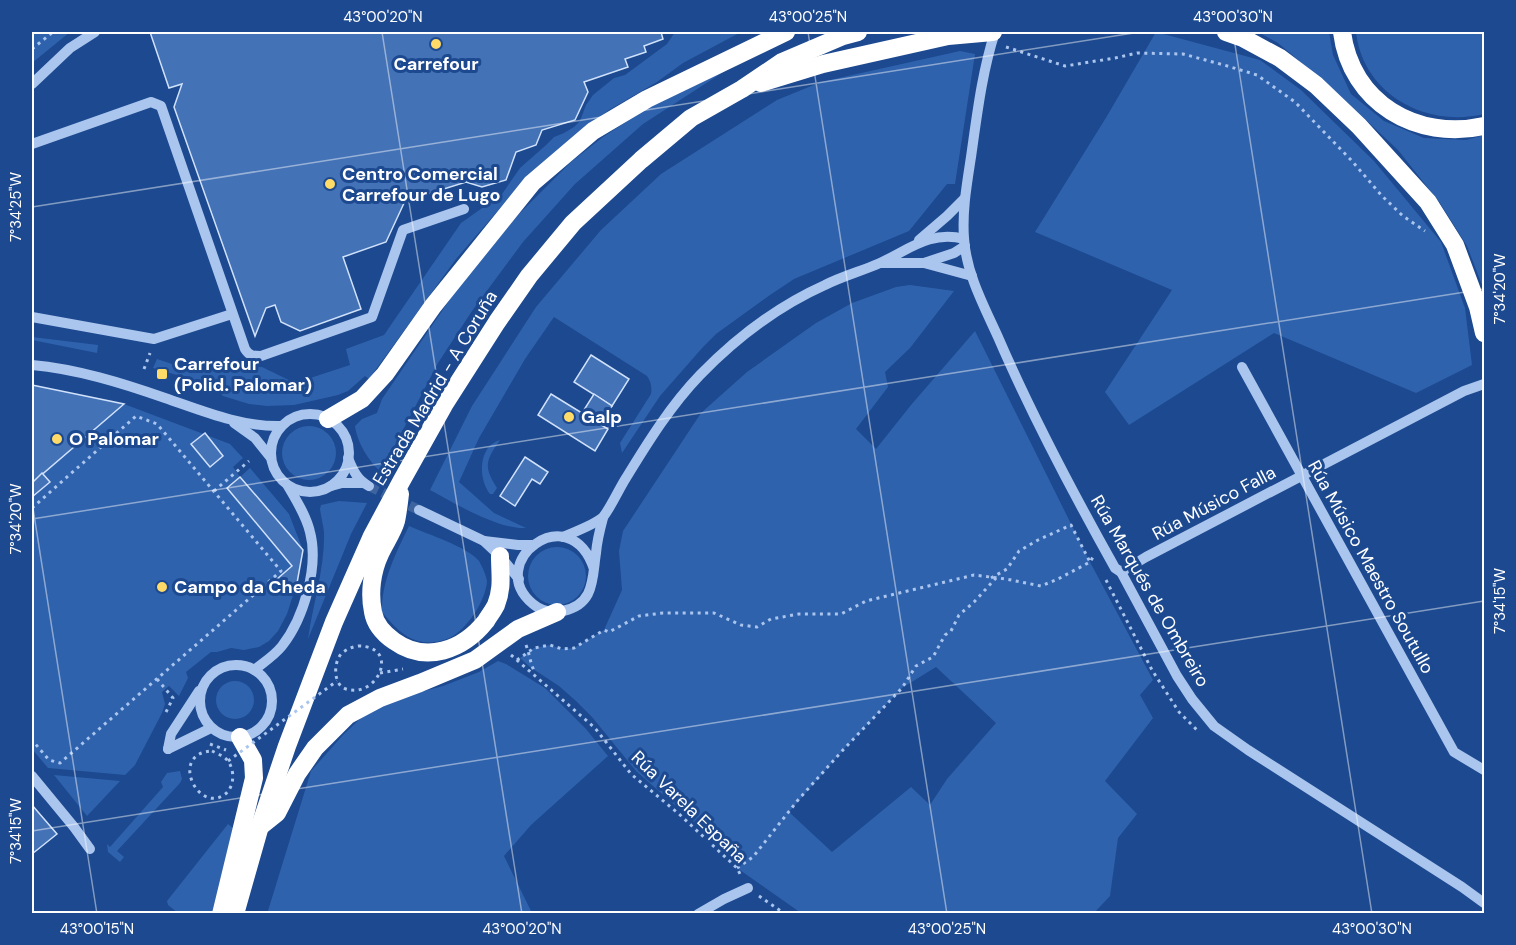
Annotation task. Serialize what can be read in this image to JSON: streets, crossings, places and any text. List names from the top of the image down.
{
  "streets": {
    "highway": ["Estrada Madrid - A Coruña"],
    "street": ["Rúa Músico Falla", "Rúa Músico Maestro Soutullo", "Rúa Marqués de Ombreiro"],
    "path": ["Rúa Varela España"]
  },
  "crossings": [
    ["Rúa Músico Falla", "Rúa Músico Maestro Soutullo"],
    ["Rúa Músico Falla", "Rúa Marqués de Ombreiro"]
  ],
  "places": {
    "other": [
      "Carrefour",
      "Centro Comercial Carrefour de Lugo",
      "Galp",
      "O Palomar",
      "Campo da Cheda"
    ],
    "transit": ["Carrefour (Polid. Palomar)"]
  },
  "coordinates": [
    "43°00'20\"N",
    "43°00'25\"N",
    "43°00'30\"N",
    "7°34'25\"W",
    "7°34'20\"W",
    "7°34'15\"W",
    "43°00'15\"N"
  ]
}
